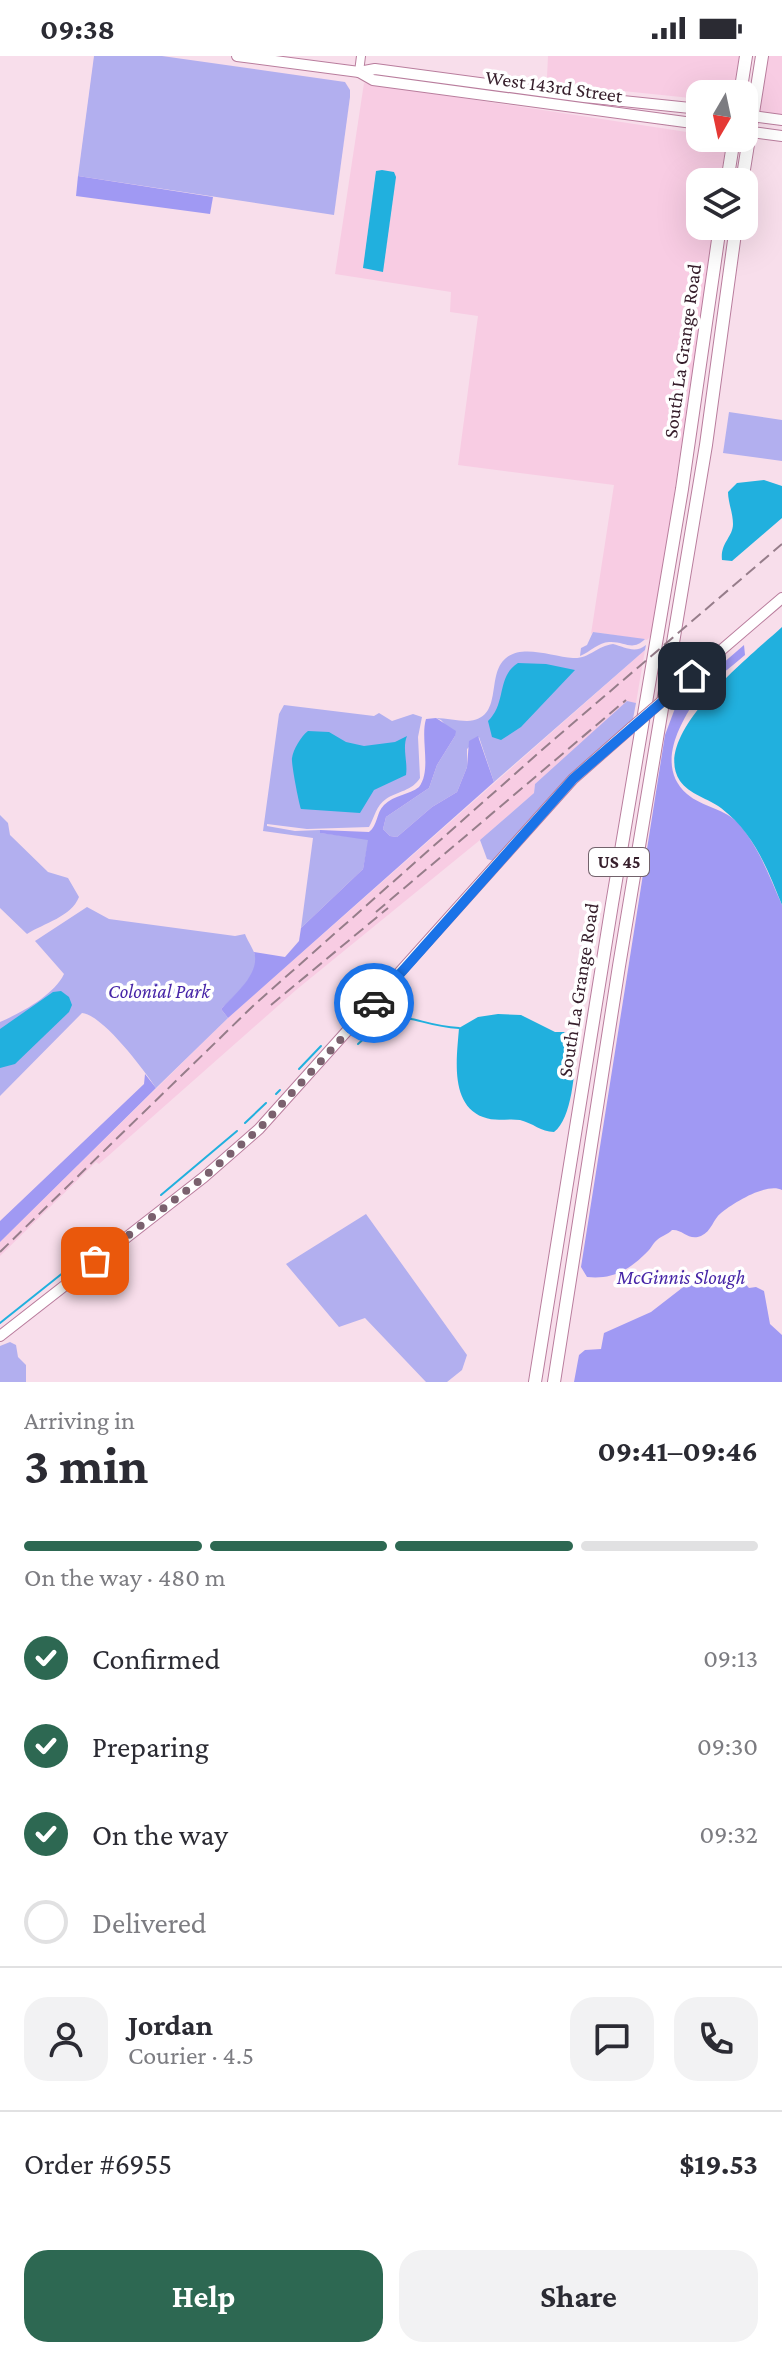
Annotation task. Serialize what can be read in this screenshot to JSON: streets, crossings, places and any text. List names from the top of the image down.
{
  "streets": {
    "highway": ["South La Grange Road", "US 45"],
    "main road": ["West 143rd Street"]
  },
  "parks": ["Colonial Park", "McGinnis Slough"],
  "north": "bottom",
  "page": {
    "status": "09:38",
    "heading": ["3 min", "Arriving in", "09:41–09:46"],
    "panel": [
      "Jordan",
      "Courier · 4.5",
      "Order #6955",
      "$19.53"
    ],
    "bar": "On the way · 480 m",
    "list": [
      ["Confirmed", "09:13"],
      ["Preparing", "09:30"],
      ["On the way", "09:32"],
      "Delivered"
    ],
    "buttons": ["Help", "Share"]
  }
}
